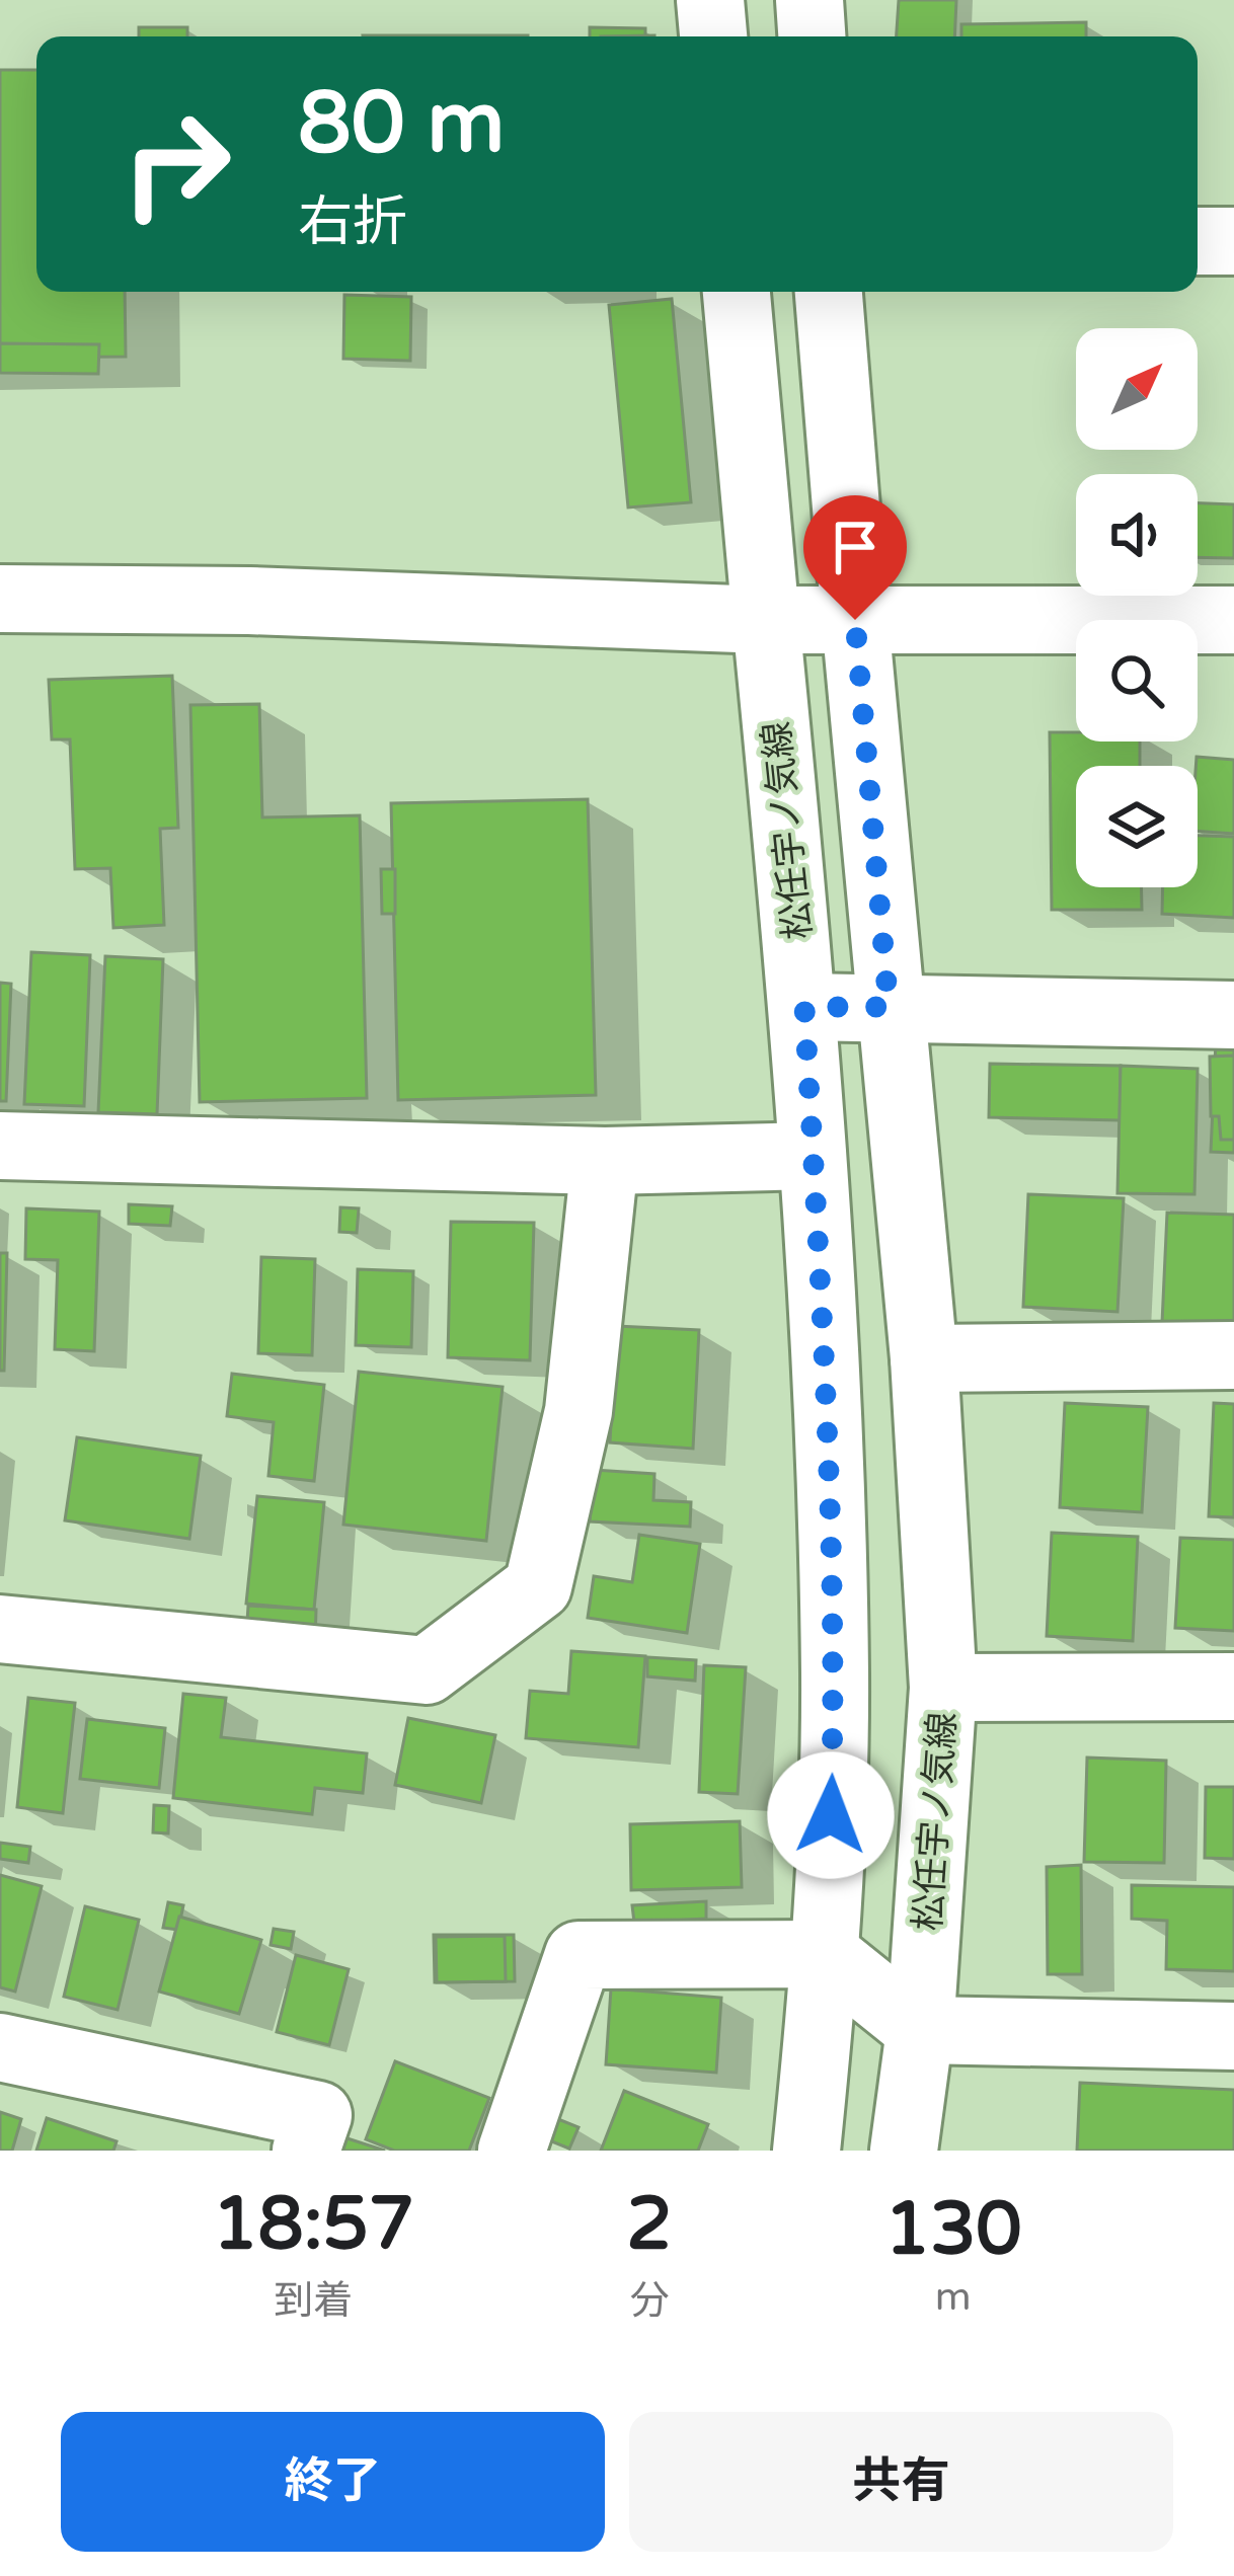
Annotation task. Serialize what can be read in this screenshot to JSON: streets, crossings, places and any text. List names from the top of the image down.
{
  "streets": {
    "street": ["松任宇ノ気線"]
  },
  "north": "top right",
  "page": {
    "turn": ["80 m", "右折"],
    "eta": [
      "18:57",
      "到着",
      "2",
      "分",
      "130",
      "m"
    ],
    "buttons": ["終了", "共有"]
  }
}
